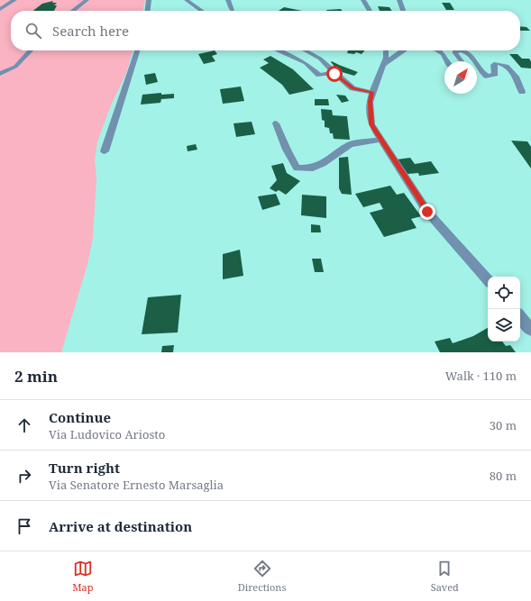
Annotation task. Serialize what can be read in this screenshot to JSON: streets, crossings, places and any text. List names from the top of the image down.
{
  "north": "top right",
  "page": {
    "search": "Search here",
    "heading": ["2 min", "Walk · 110 m"],
    "list": [
      ["Continue", "Via Ludovico Ariosto", "30 m"],
      ["Turn right", "Via Senatore Ernesto Marsaglia", "80 m"],
      "Arrive at destination"
    ],
    "nav": ["Map", "Directions", "Saved"]
  }
}
